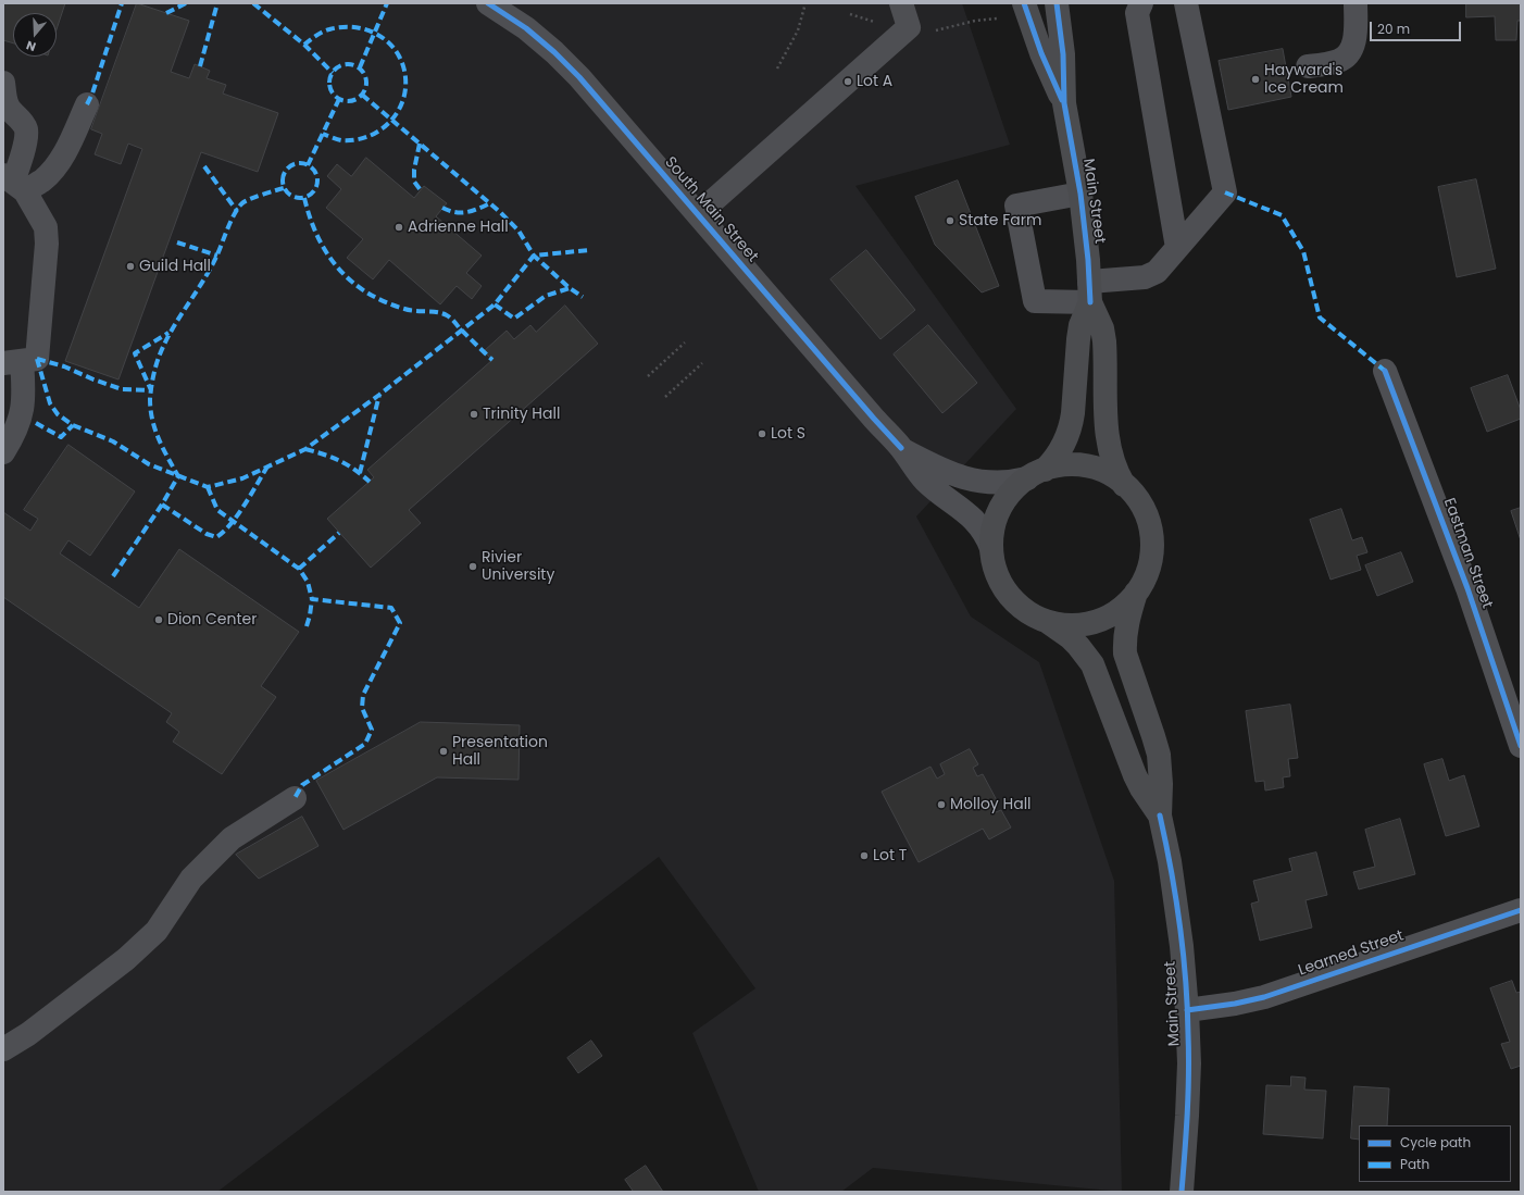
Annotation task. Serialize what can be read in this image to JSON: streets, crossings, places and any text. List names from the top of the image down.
{
  "streets": {
    "main road": ["Main Street"],
    "street": ["South Main Street", "Eastman Street", "Learned Street"]
  },
  "crossings": [
    ["Main Street", "South Main Street"],
    ["Main Street", "Learned Street"]
  ],
  "places": [
    "Hayward's Ice Cream",
    "Lot A",
    "State Farm",
    "Adrienne Hall",
    "Guild Hall",
    "Trinity Hall",
    "Lot S",
    "Rivier University",
    "Dion Center",
    "Presentation Hall",
    "Molloy Hall",
    "Lot T"
  ],
  "legend": ["Cycle path", "Path"],
  "scale_bar": "20 m",
  "north": "bottom"
}
